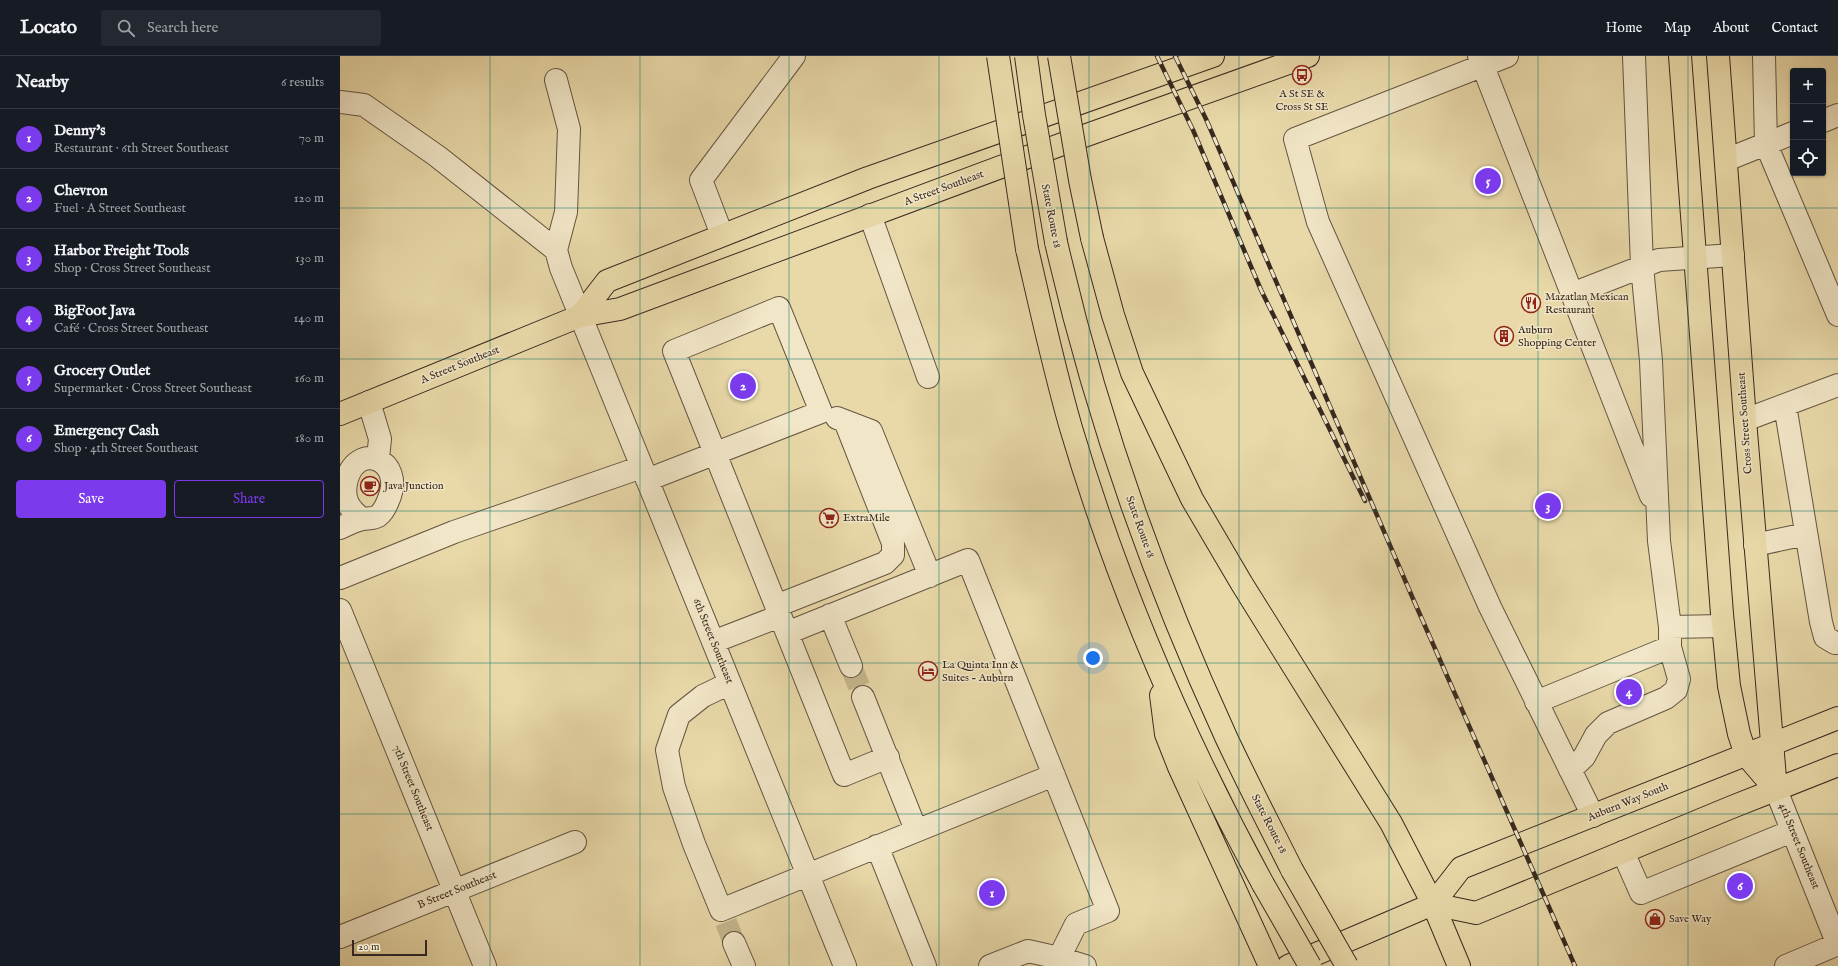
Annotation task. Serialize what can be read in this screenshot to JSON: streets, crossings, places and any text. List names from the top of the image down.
{
  "streets": {
    "main road": [
      "A Street Southeast",
      "State Route 18",
      "Cross Street Southeast",
      "Auburn Way South",
      "4th Street Southeast"
    ],
    "street": ["6th Street Southeast", "7th Street Southeast", "B Street Southeast"]
  },
  "crossings": [
    ["A Street Southeast", "6th Street Southeast"],
    ["Cross Street Southeast", "Auburn Way South"],
    ["Cross Street Southeast", "4th Street Southeast"],
    ["7th Street Southeast", "B Street Southeast"],
    ["Auburn Way South", "4th Street Southeast"]
  ],
  "places": {
    "bus stop": ["A St SE & Cross St SE"],
    "restaurant": ["Mazatlan Mexican Restaurant"],
    "building": ["Auburn Shopping Center"],
    "cafe": ["Java Junction"],
    "supermarket": ["ExtraMile"],
    "hotel": ["La Quinta Inn & Suites - Auburn"],
    "shop": ["Save Way"]
  },
  "scale_bar": "20 m",
  "page": {
    "header": "Locato",
    "search": "Search here",
    "nav": [
      "Home",
      "Map",
      "About",
      "Contact"
    ],
    "heading": ["Nearby", "6 results"],
    "map_buttons": ["+", "−"],
    "list": [
      {
        "mark": "1",
        "name": "Denny's",
        "note": "Restaurant · 6th Street Southeast",
        "value": "70 m"
      },
      {
        "mark": "2",
        "name": "Chevron",
        "note": "Fuel · A Street Southeast",
        "value": "120 m"
      },
      {
        "mark": "3",
        "name": "Harbor Freight Tools",
        "note": "Shop · Cross Street Southeast",
        "value": "130 m"
      },
      {
        "mark": "4",
        "name": "BigFoot Java",
        "note": "Café · Cross Street Southeast",
        "value": "140 m"
      },
      {
        "mark": "5",
        "name": "Grocery Outlet",
        "note": "Supermarket · Cross Street Southeast",
        "value": "160 m"
      },
      {
        "mark": "6",
        "name": "Emergency Cash",
        "note": "Shop · 4th Street Southeast",
        "value": "180 m"
      }
    ],
    "pins": [
      "5",
      "2",
      "3",
      "4",
      "6",
      "1"
    ],
    "buttons": ["Save", "Share"],
    "scale": "20 m"
  }
}
